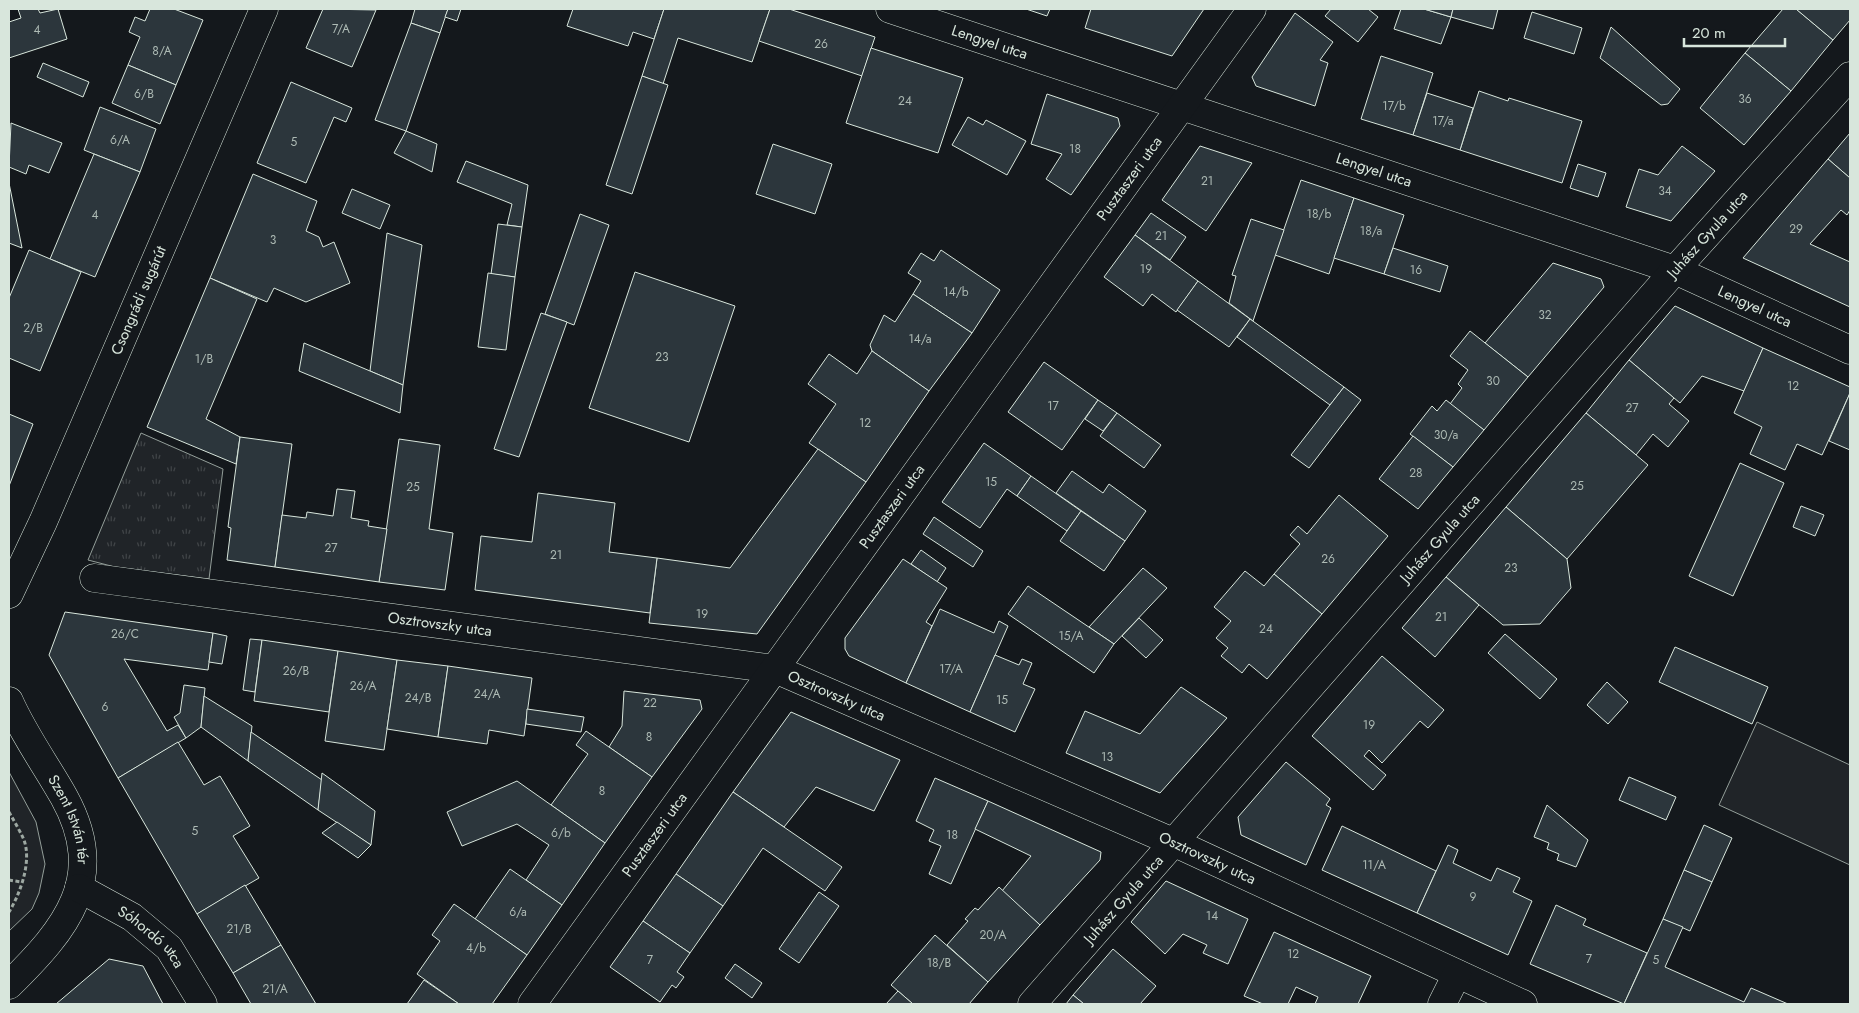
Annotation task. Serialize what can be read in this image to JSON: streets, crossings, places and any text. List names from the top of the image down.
{
  "streets": {
    "street": [
      "Lengyel utca",
      "Pusztaszeri utca",
      "Juhász Gyula utca",
      "Csongrádi sugárút",
      "Osztrovszky utca",
      "Szent István tér",
      "Sóhordó utca"
    ]
  },
  "crossings": [
    ["Lengyel utca", "Pusztaszeri utca"],
    ["Lengyel utca", "Juhász Gyula utca"],
    ["Pusztaszeri utca", "Osztrovszky utca"],
    ["Juhász Gyula utca", "Osztrovszky utca"],
    ["Szent István tér", "Sóhordó utca"]
  ],
  "house_numbers": [
    "7/A",
    "4",
    "26",
    "8/A",
    "6/B",
    "36",
    "24",
    "17/b",
    "17/a",
    "6/A",
    "5",
    "18",
    "21",
    "34",
    "18/b",
    "4",
    "29",
    "18/a",
    "21",
    "3",
    "19",
    "16",
    "14/b",
    "32",
    "2/B",
    "14/a",
    "23",
    "1/B",
    "30",
    "12",
    "17",
    "27",
    "12",
    "30/a",
    "28",
    "15",
    "25",
    "25",
    "27",
    "21",
    "26",
    "23",
    "19",
    "21",
    "24",
    "26/C",
    "15/A",
    "17/A",
    "26/B",
    "26/A",
    "24/A",
    "24/B",
    "15",
    "22",
    "6",
    "19",
    "8",
    "13",
    "8",
    "5",
    "6/b",
    "18",
    "11/A",
    "9",
    "6/a",
    "14",
    "21/B",
    "20/A",
    "4/b",
    "12",
    "7",
    "7",
    "5",
    "18/B",
    "21/A"
  ],
  "scale_bar": "20 m"
}
